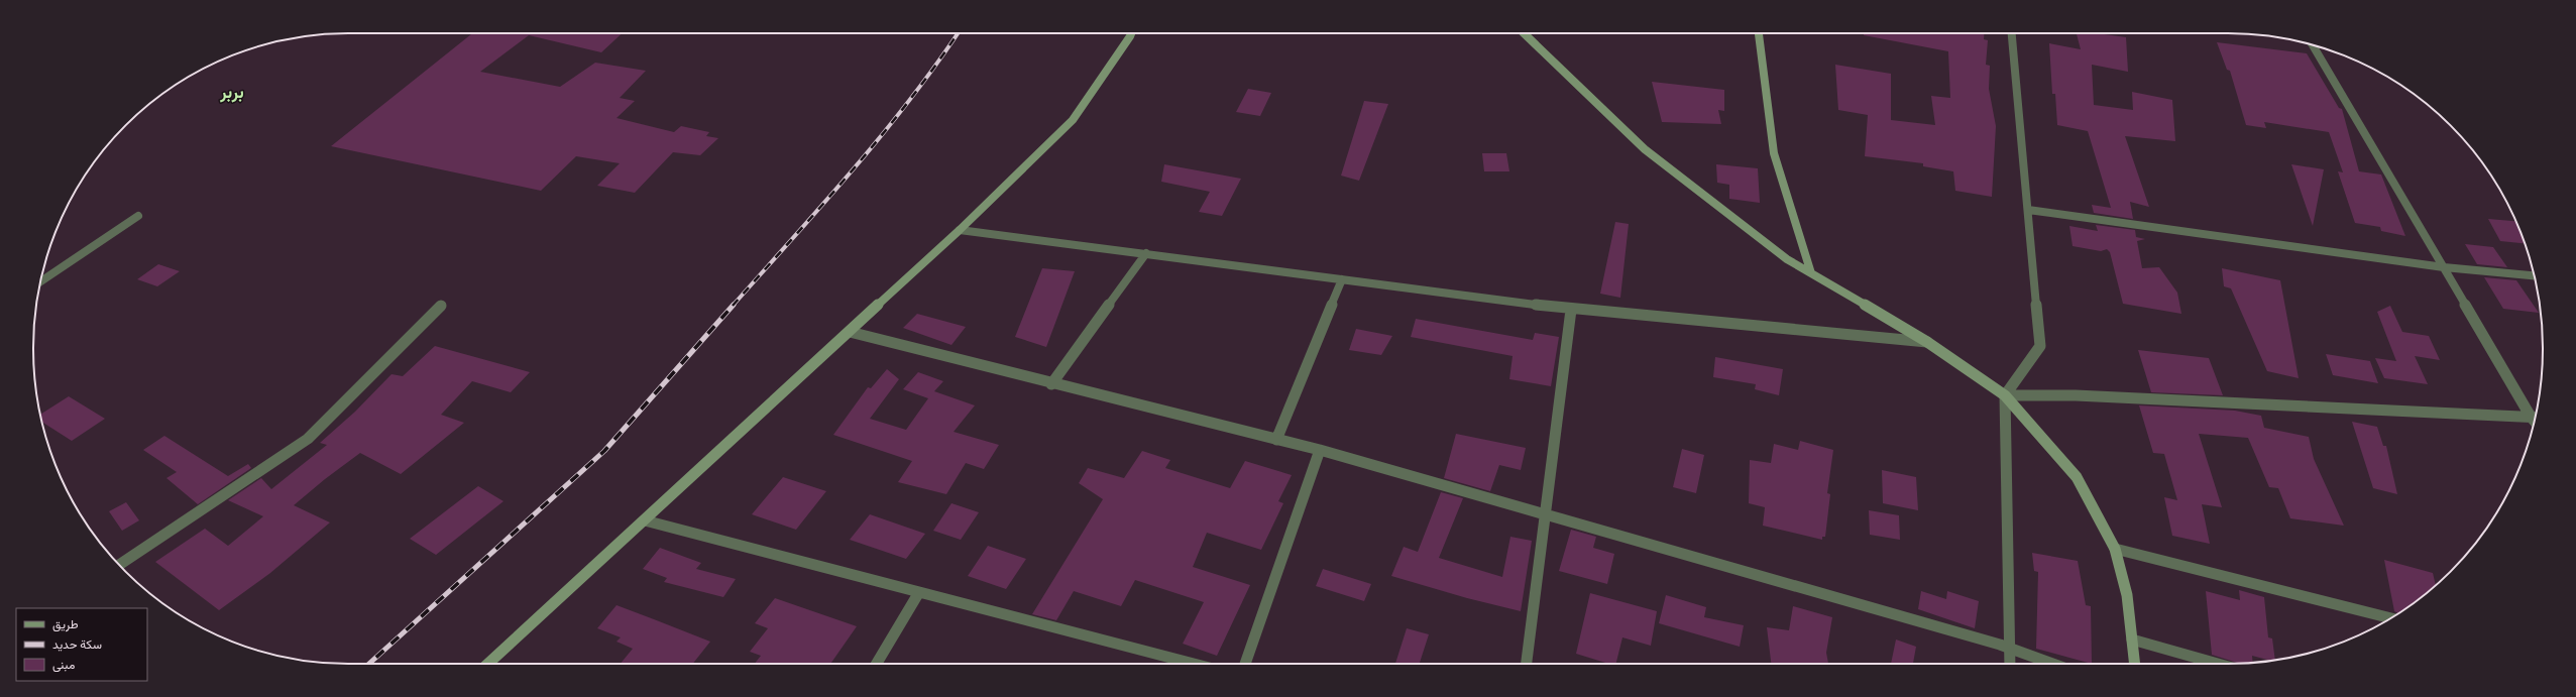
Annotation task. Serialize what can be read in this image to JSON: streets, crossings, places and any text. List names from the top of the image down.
{
  "districts": ["بربر"],
  "legend": ["طريق", "سكة حديد", "مبنى"]
}
